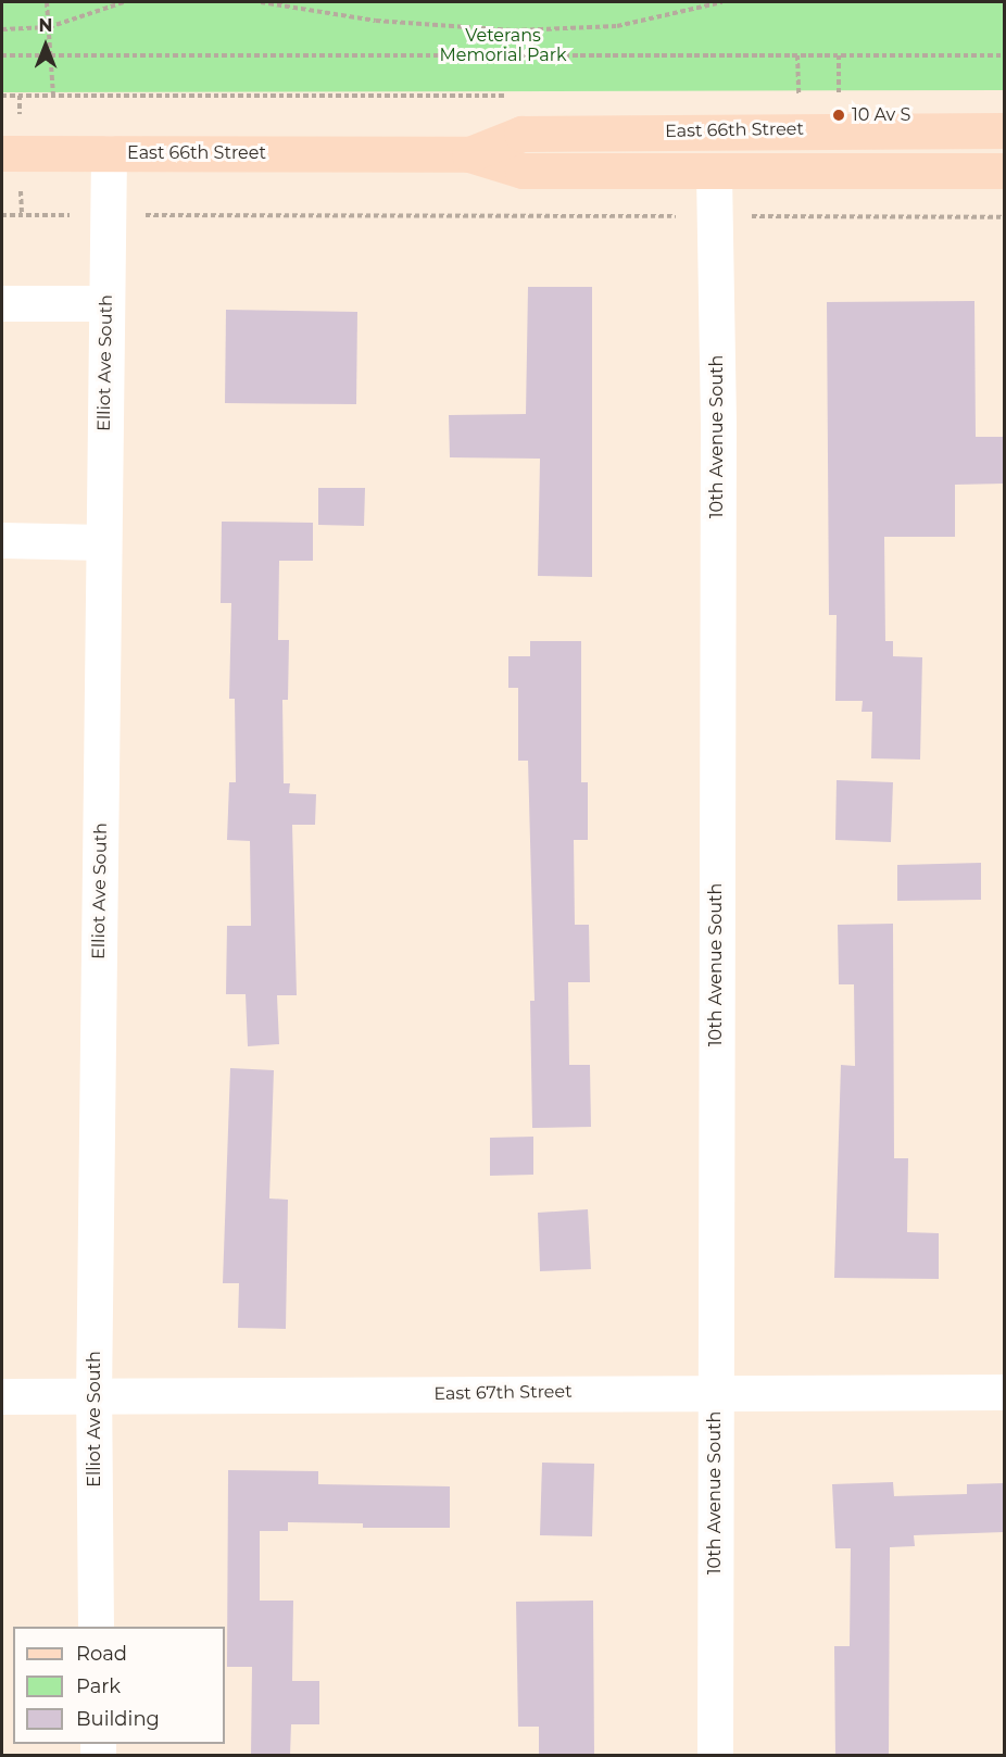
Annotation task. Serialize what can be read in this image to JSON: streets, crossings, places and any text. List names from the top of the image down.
{
  "streets": {
    "main road": ["East 66th Street"],
    "street": ["Elliot Ave South", "10th Avenue South", "East 67th Street"]
  },
  "crossings": [
    ["East 66th Street", "Elliot Ave South"],
    ["East 66th Street", "10th Avenue South"],
    ["Elliot Ave South", "East 67th Street"],
    ["10th Avenue South", "East 67th Street"]
  ],
  "parks": ["Veterans Memorial Park"],
  "places": ["10 Av S"],
  "legend": ["Road", "Park", "Building"],
  "north": "top"
}
